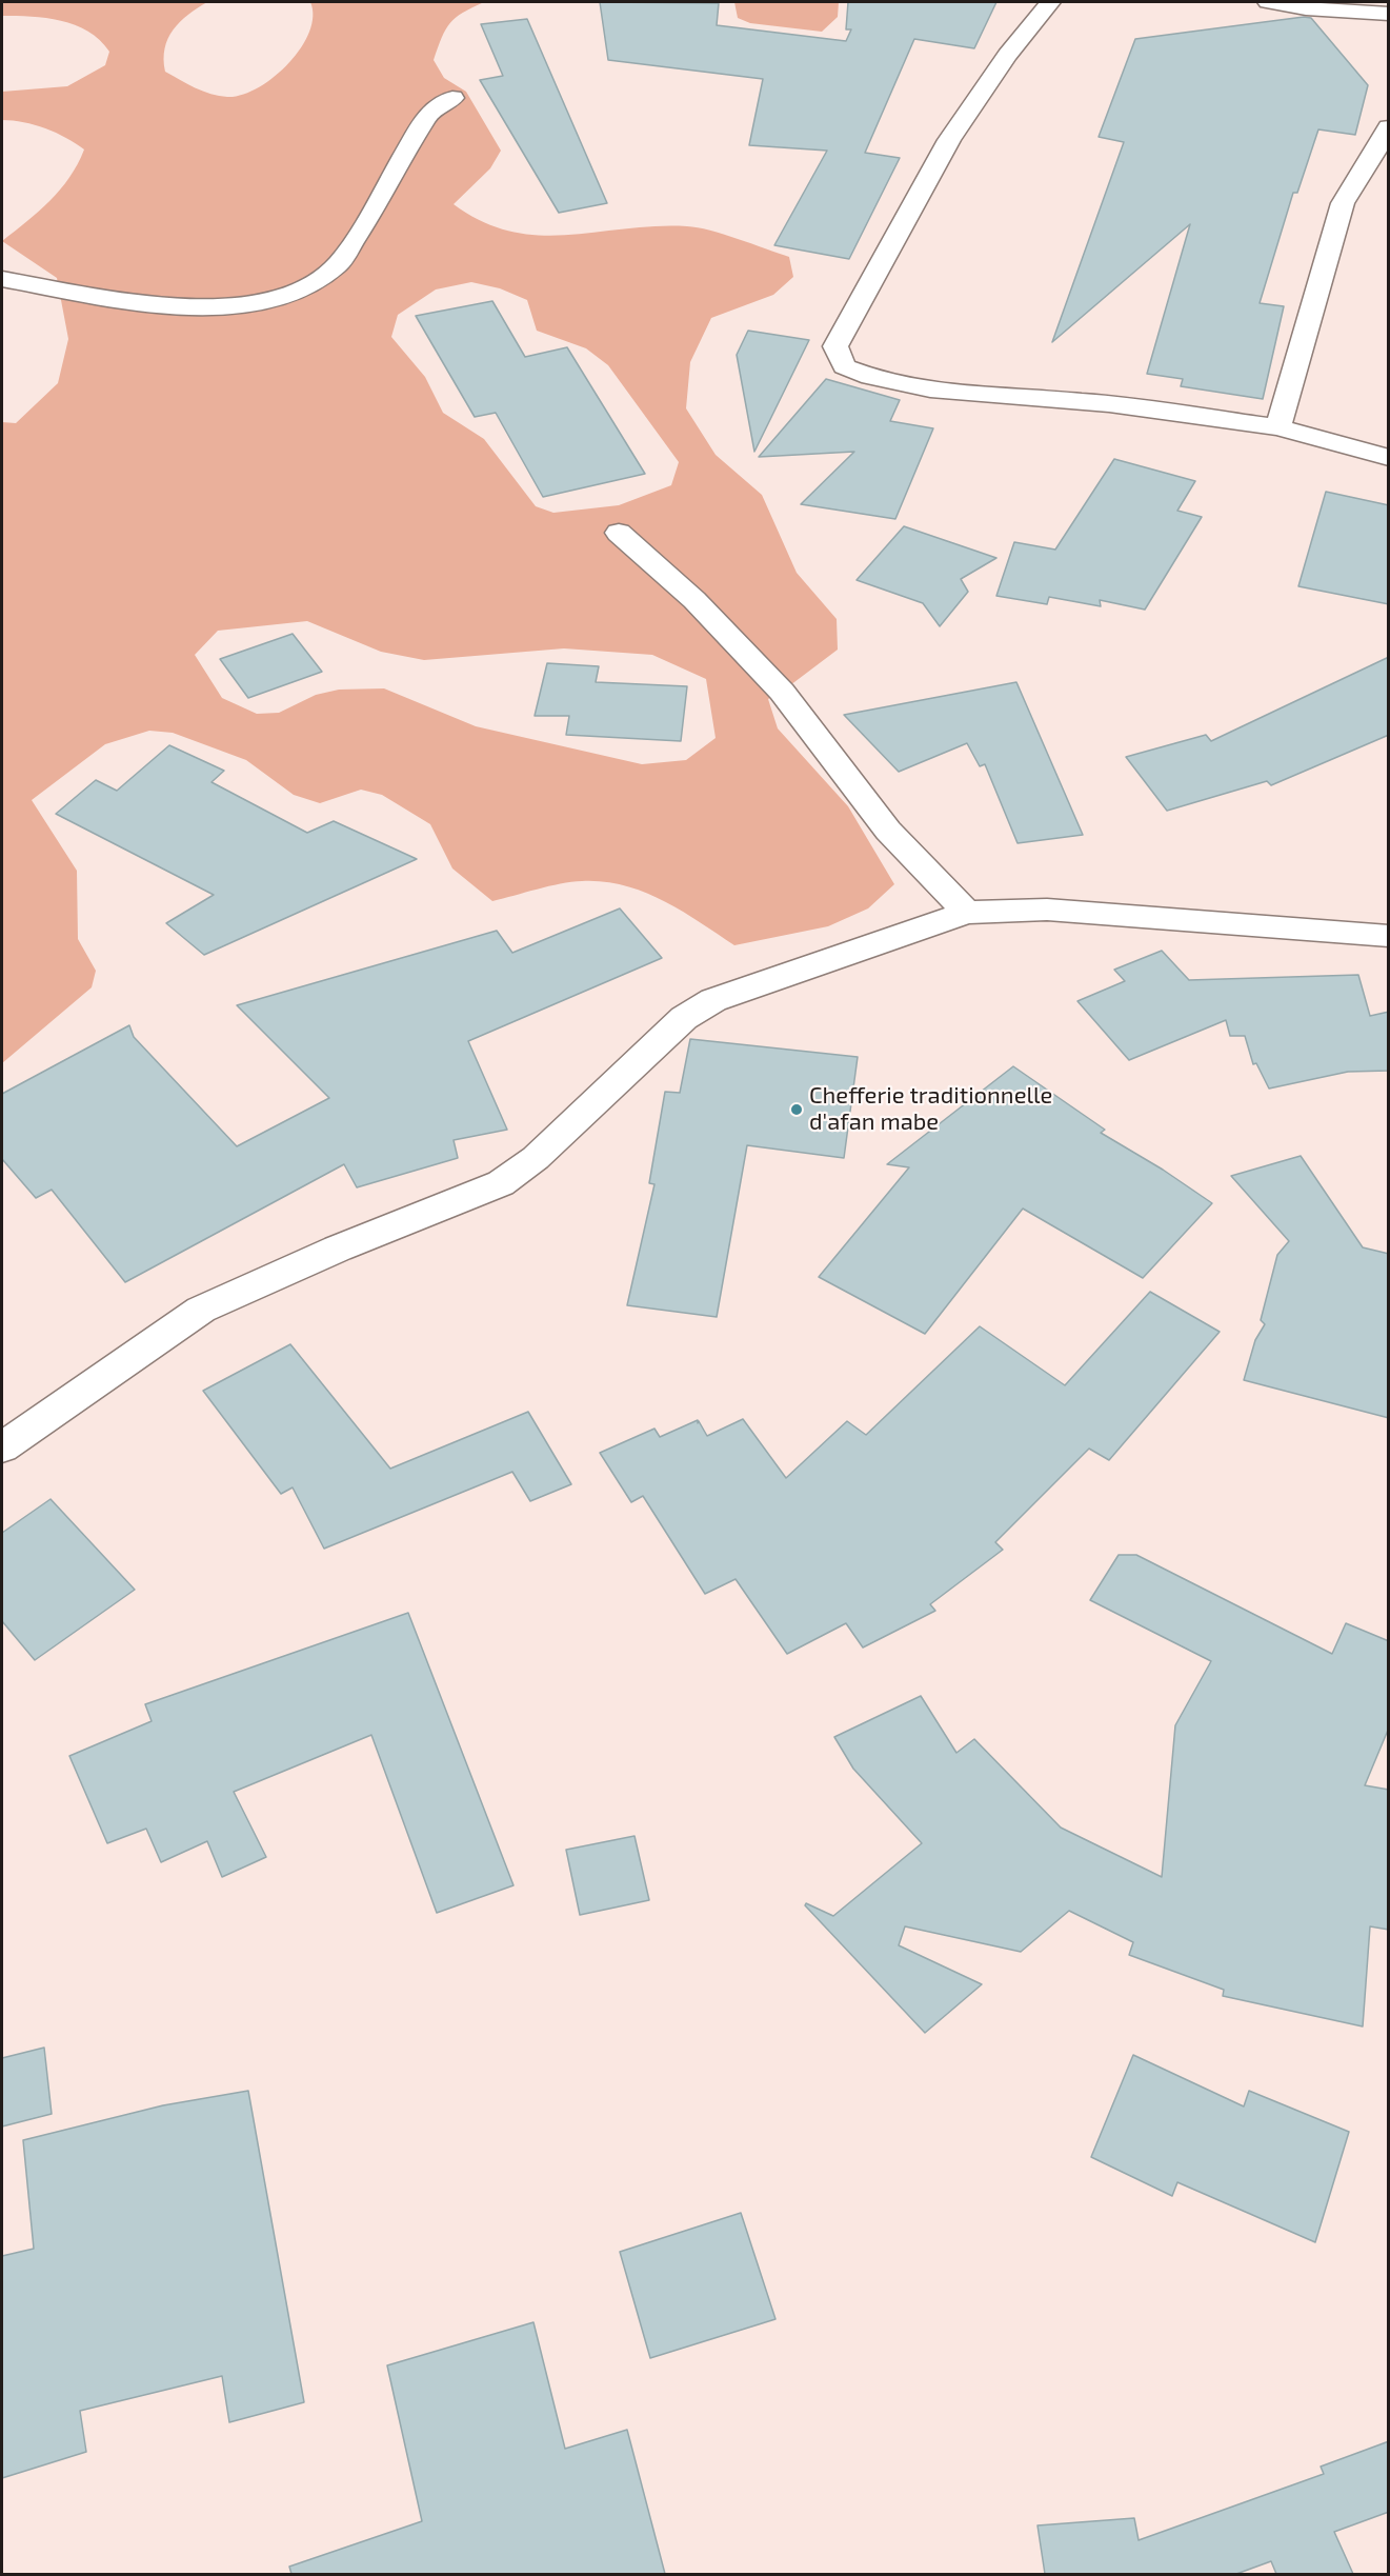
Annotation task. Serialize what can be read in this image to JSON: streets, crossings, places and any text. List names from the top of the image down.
{
  "places": ["Chefferie traditionnelle d'afan mabe"]
}
